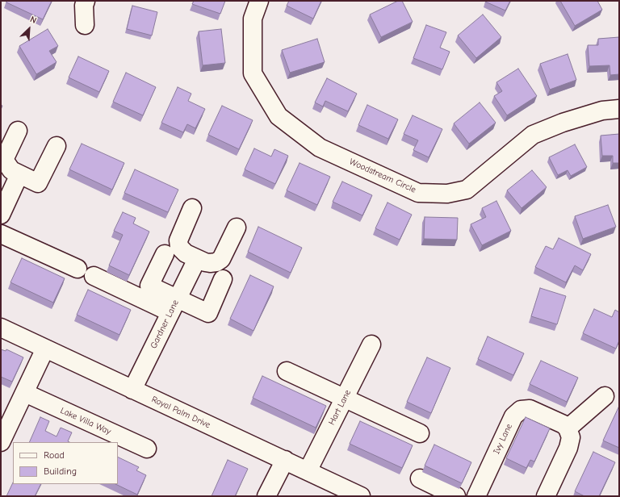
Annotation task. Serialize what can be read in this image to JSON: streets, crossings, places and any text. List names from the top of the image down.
{
  "streets": {
    "street": [
      "Woodstream Circle",
      "Gardner Lane",
      "Hart Lane",
      "Royal Palm Drive",
      "Lake Villa Way",
      "Ivy Lane"
    ]
  },
  "crossings": [
    ["Gardner Lane", "Royal Palm Drive"],
    ["Hart Lane", "Royal Palm Drive"]
  ],
  "legend": ["Road", "Building"],
  "north": "top right"
}
